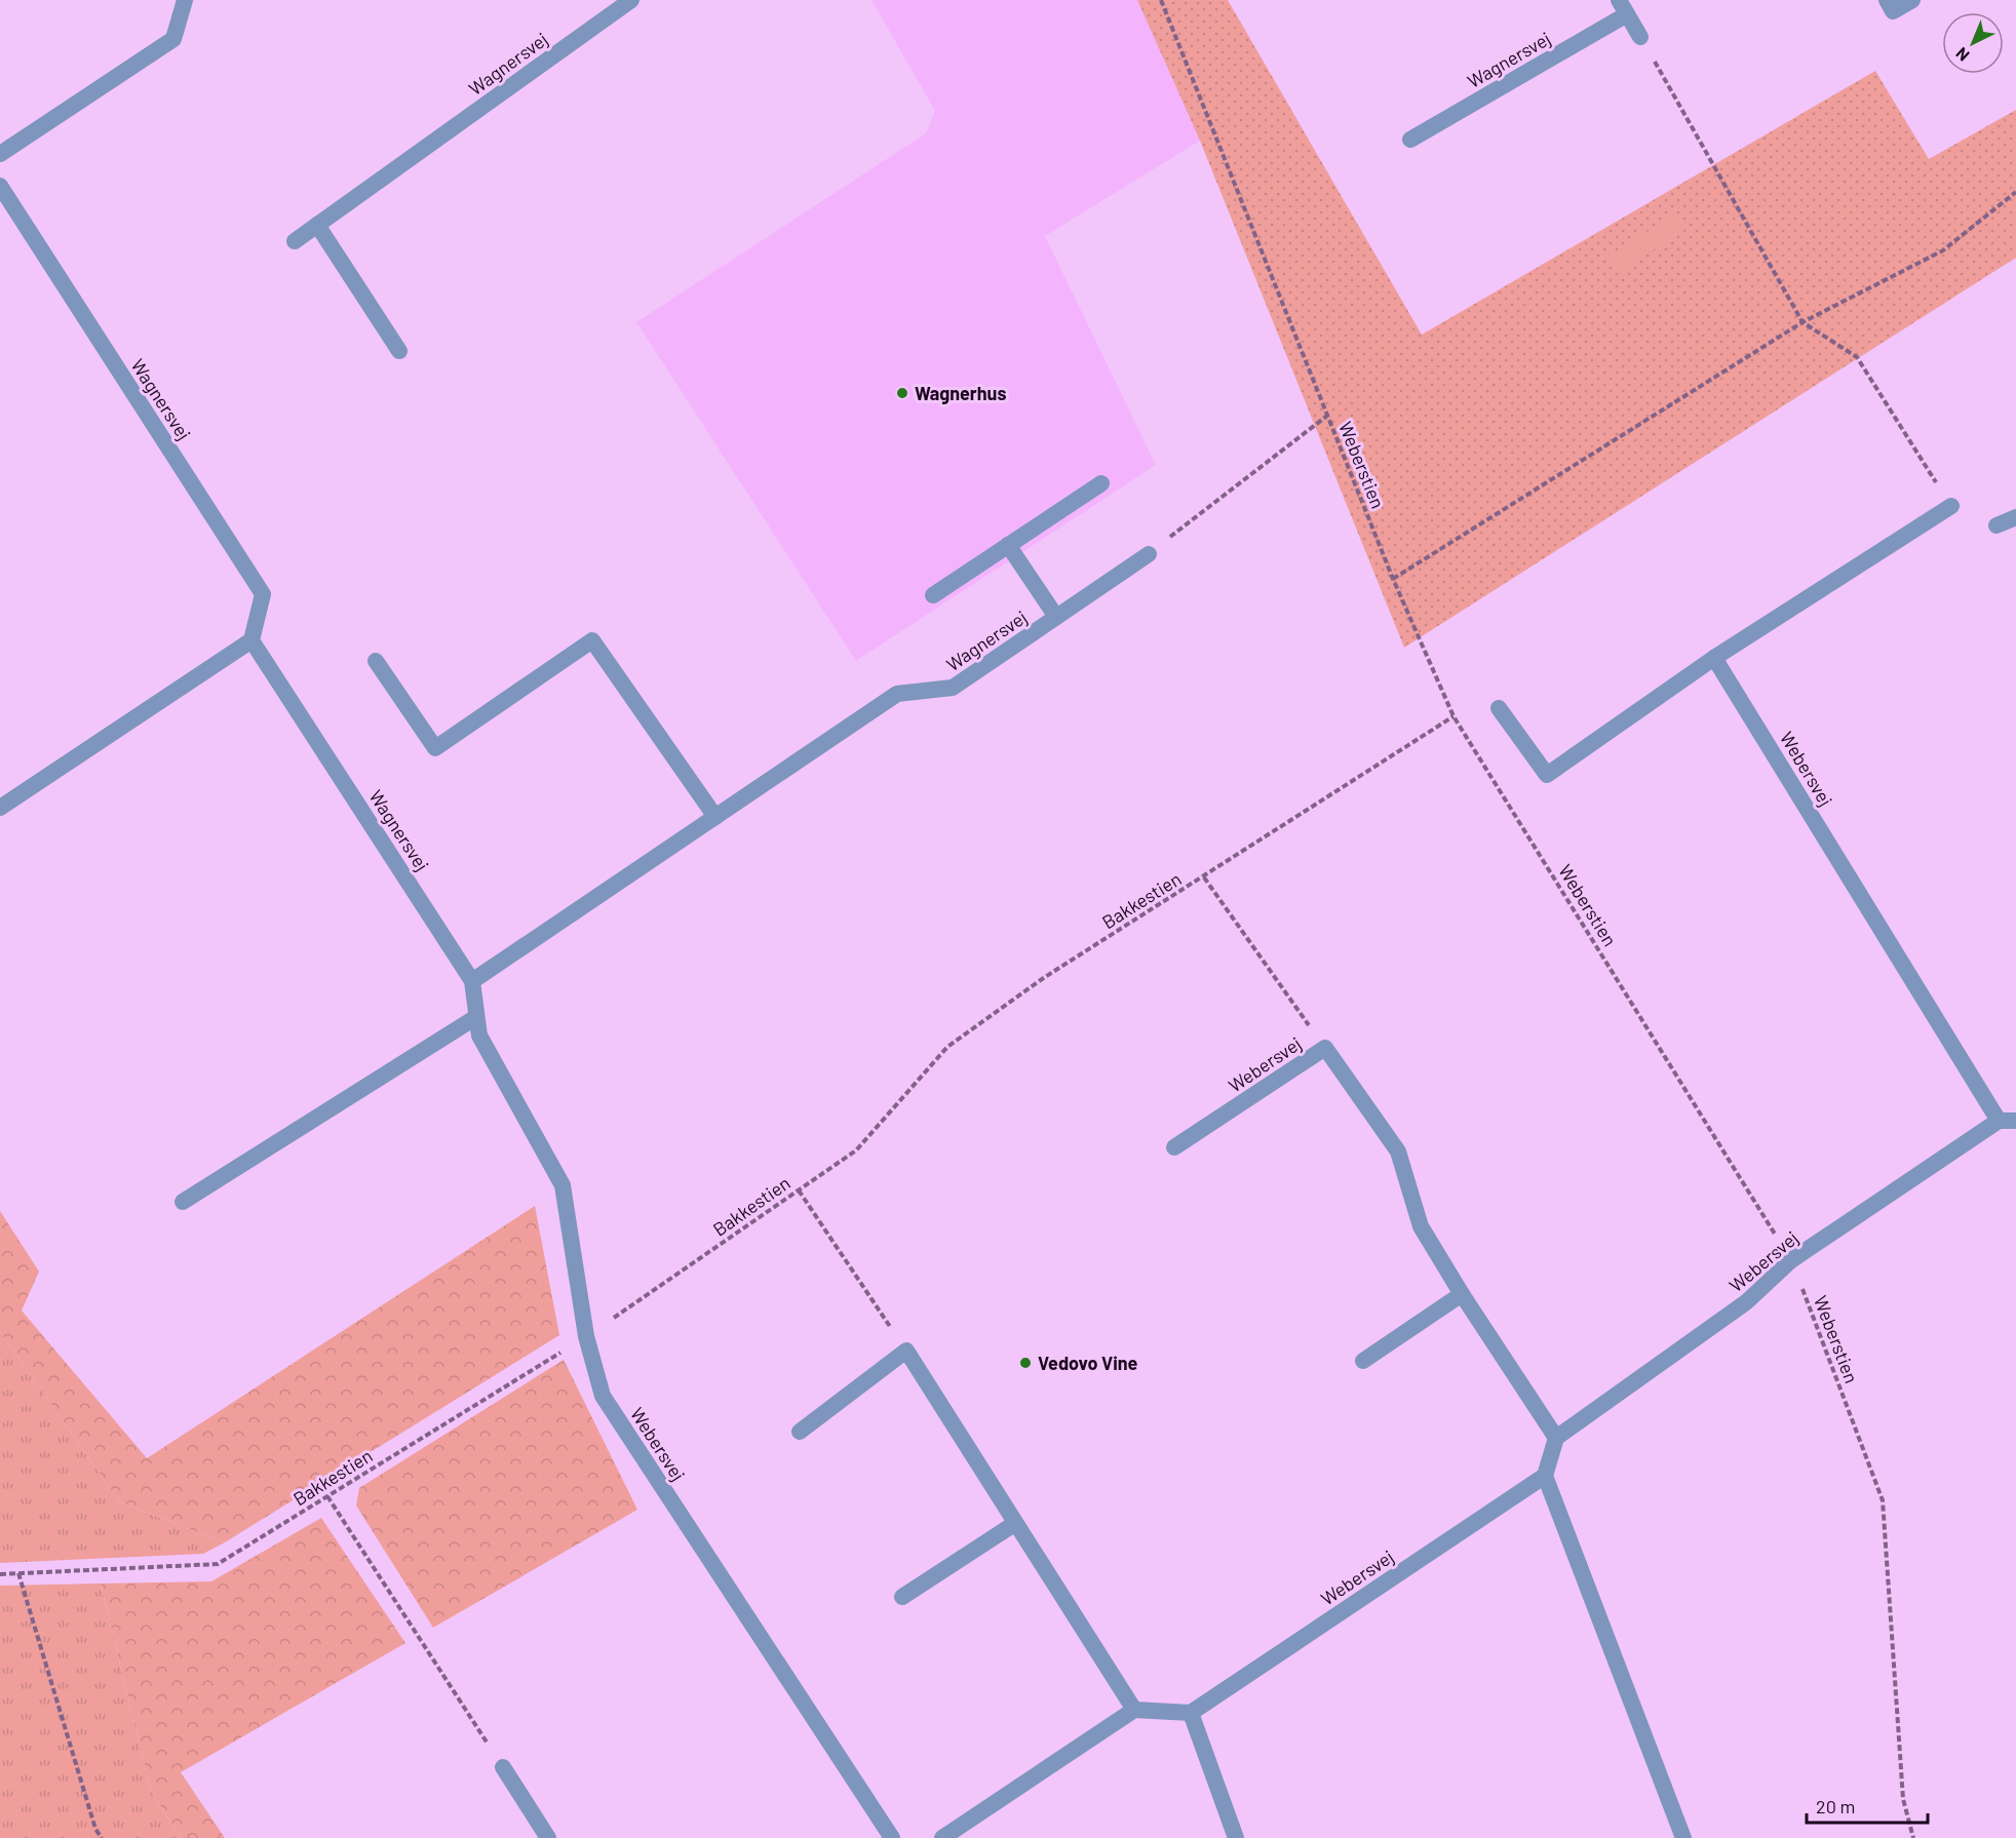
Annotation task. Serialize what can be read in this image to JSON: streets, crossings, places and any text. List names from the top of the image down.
{
  "streets": {
    "street": ["Wagnersvej", "Webersvej"],
    "path": ["Weberstien", "Bakkestien"]
  },
  "crossings": [
    ["Wagnersvej", "Webersvej"],
    ["Weberstien", "Webersvej"],
    ["Weberstien", "Bakkestien"],
    ["Webersvej", "Bakkestien"]
  ],
  "places": ["Wagnerhus", "Vedovo Vine"],
  "scale_bar": "20 m",
  "north": "bottom left"
}
